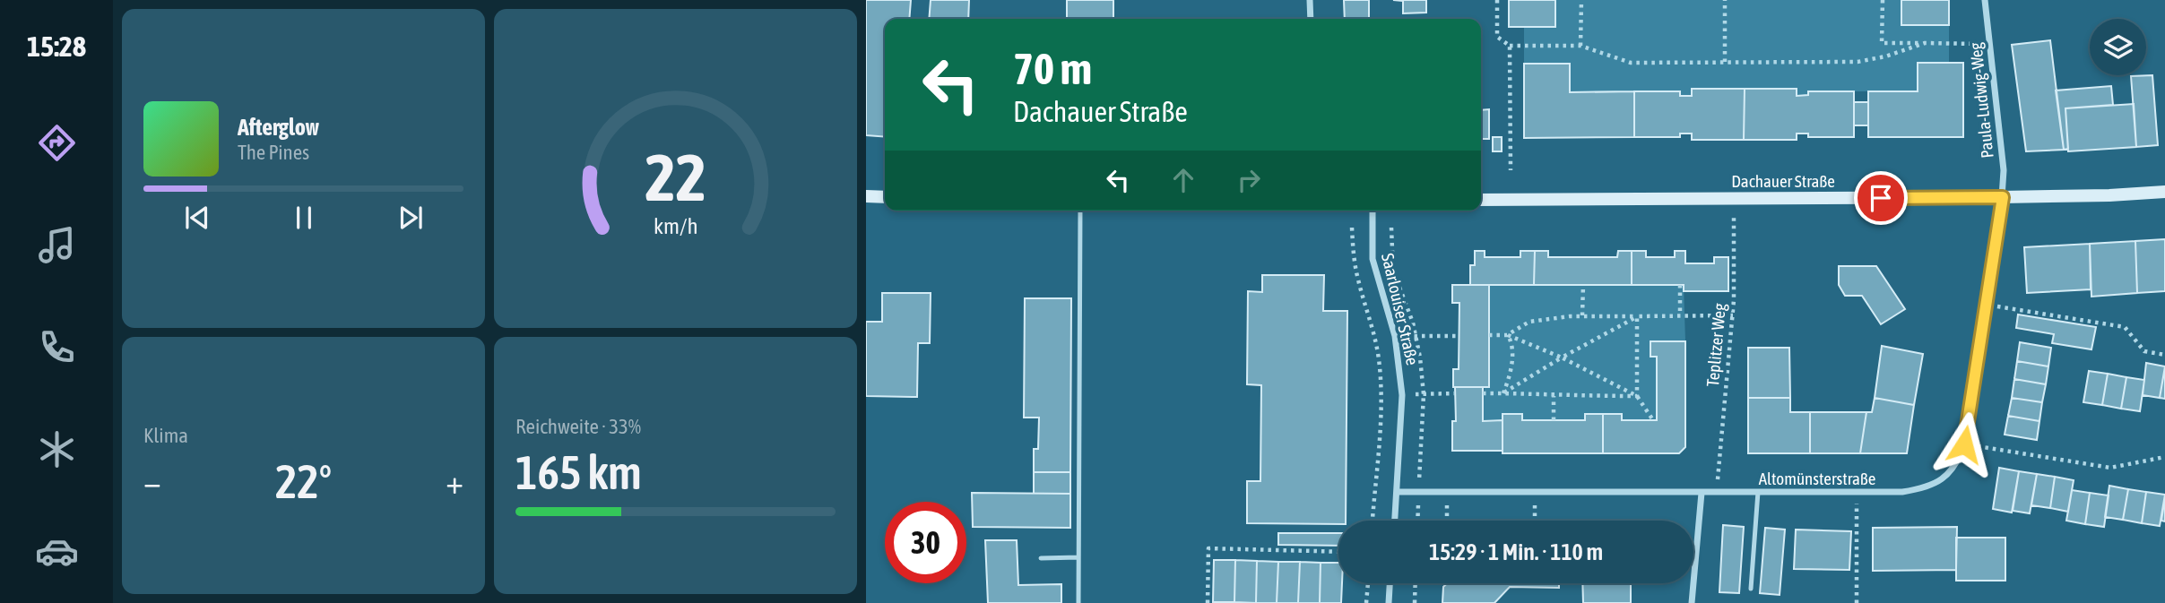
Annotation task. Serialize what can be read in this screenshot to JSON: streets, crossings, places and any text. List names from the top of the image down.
{
  "streets": {
    "main road": ["Dachauer Straße"],
    "street": ["Paula-Ludwig-Weg", "Saarlouiser Straße", "Altomünsterstraße"],
    "path": ["Teplitzer Weg"]
  },
  "crossings": [
    ["Paula-Ludwig-Weg", "Dachauer Straße"],
    ["Paula-Ludwig-Weg", "Altomünsterstraße"],
    ["Dachauer Straße", "Teplitzer Weg"],
    ["Dachauer Straße", "Altomünsterstraße"],
    ["Saarlouiser Straße", "Altomünsterstraße"],
    ["Teplitzer Weg", "Altomünsterstraße"]
  ],
  "page": {
    "tabs": "15:28",
    "turn": ["70 m", "Dachauer Straße"],
    "song": ["Afterglow", "The Pines"],
    "tile": [
      "Klima",
      ["Reichweite · 33%", "165 km"]
    ],
    "heat": ["−", "22°", "+"],
    "limit": "30",
    "trip": "15:29 · 1 Min. · 110 m",
    "gauge": ["22", "km/h"]
  }
}
